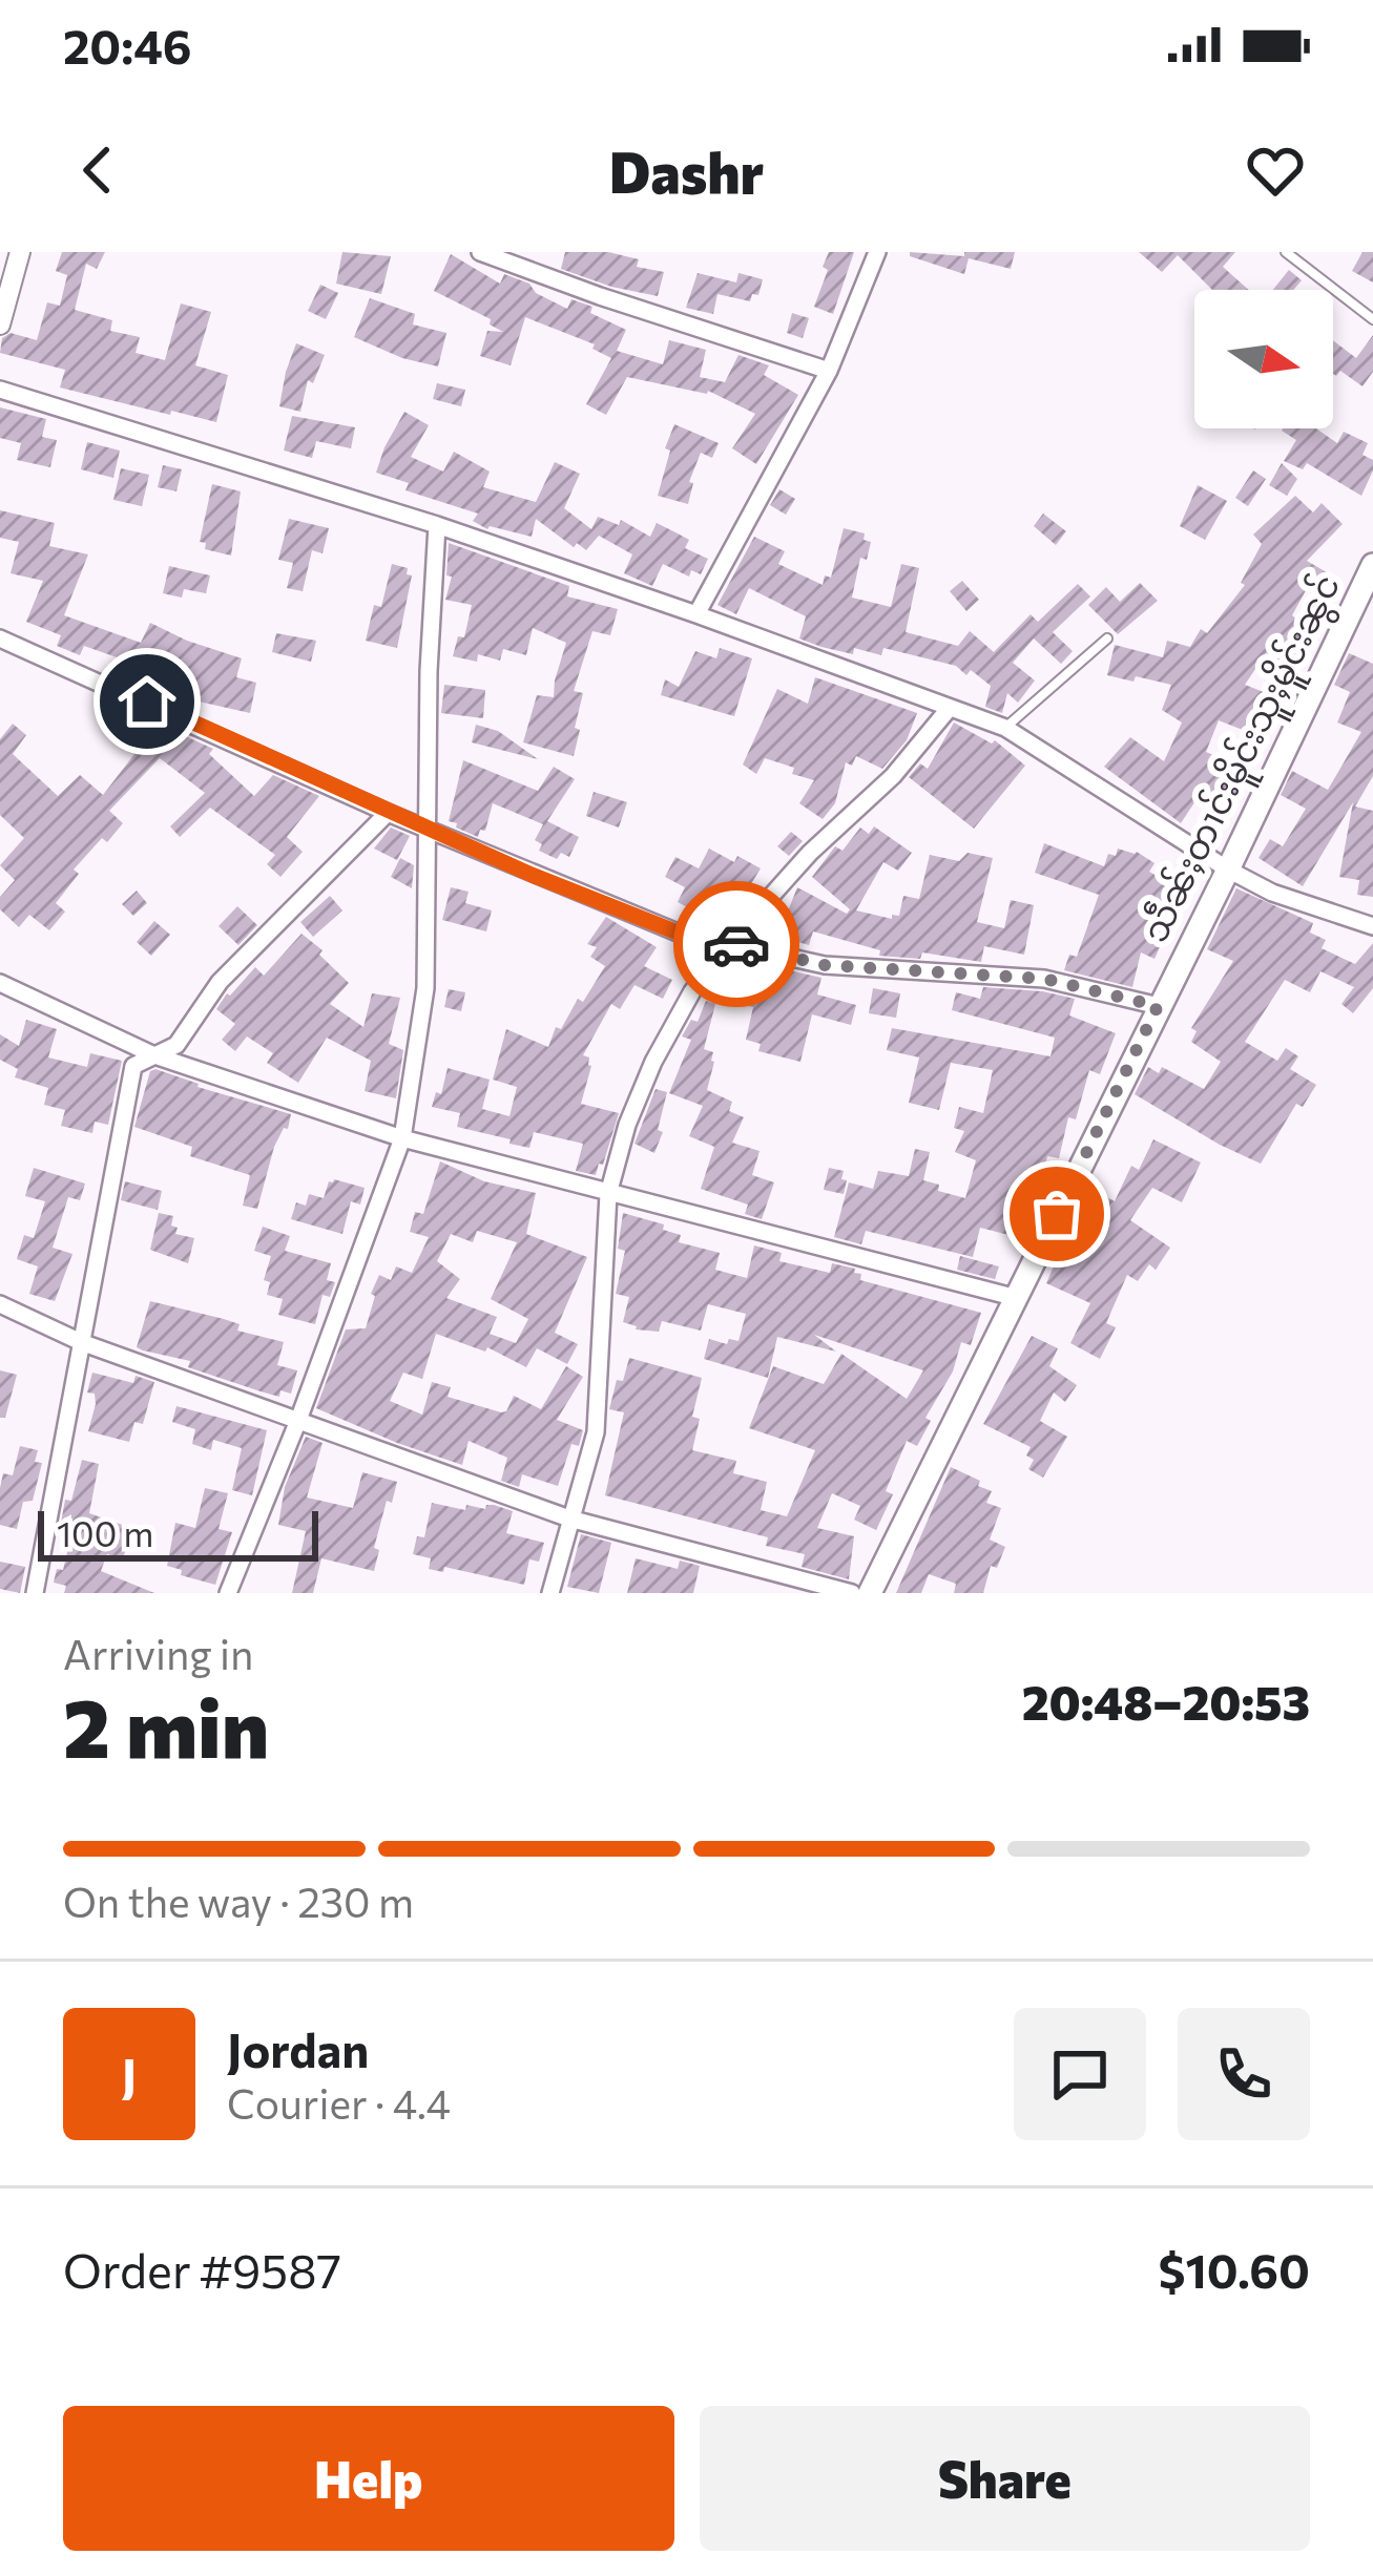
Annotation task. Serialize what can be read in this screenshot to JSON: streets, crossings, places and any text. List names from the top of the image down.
{
  "streets": {
    "main road": ["သဵၼ်ႈတၢင်းမိူင်းသူႈမိူင်းၼွင်"]
  },
  "scale_bar": "100 m",
  "north": "right",
  "page": {
    "status": "20:46",
    "header": "Dashr",
    "scale": "100 m",
    "heading": ["2 min", "Arriving in", "20:48–20:53"],
    "panel": [
      "Jordan",
      "Courier · 4.4",
      "Order #9587",
      "$10.60"
    ],
    "bar": "On the way · 230 m",
    "round": "J",
    "buttons": ["Help", "Share"]
  }
}
